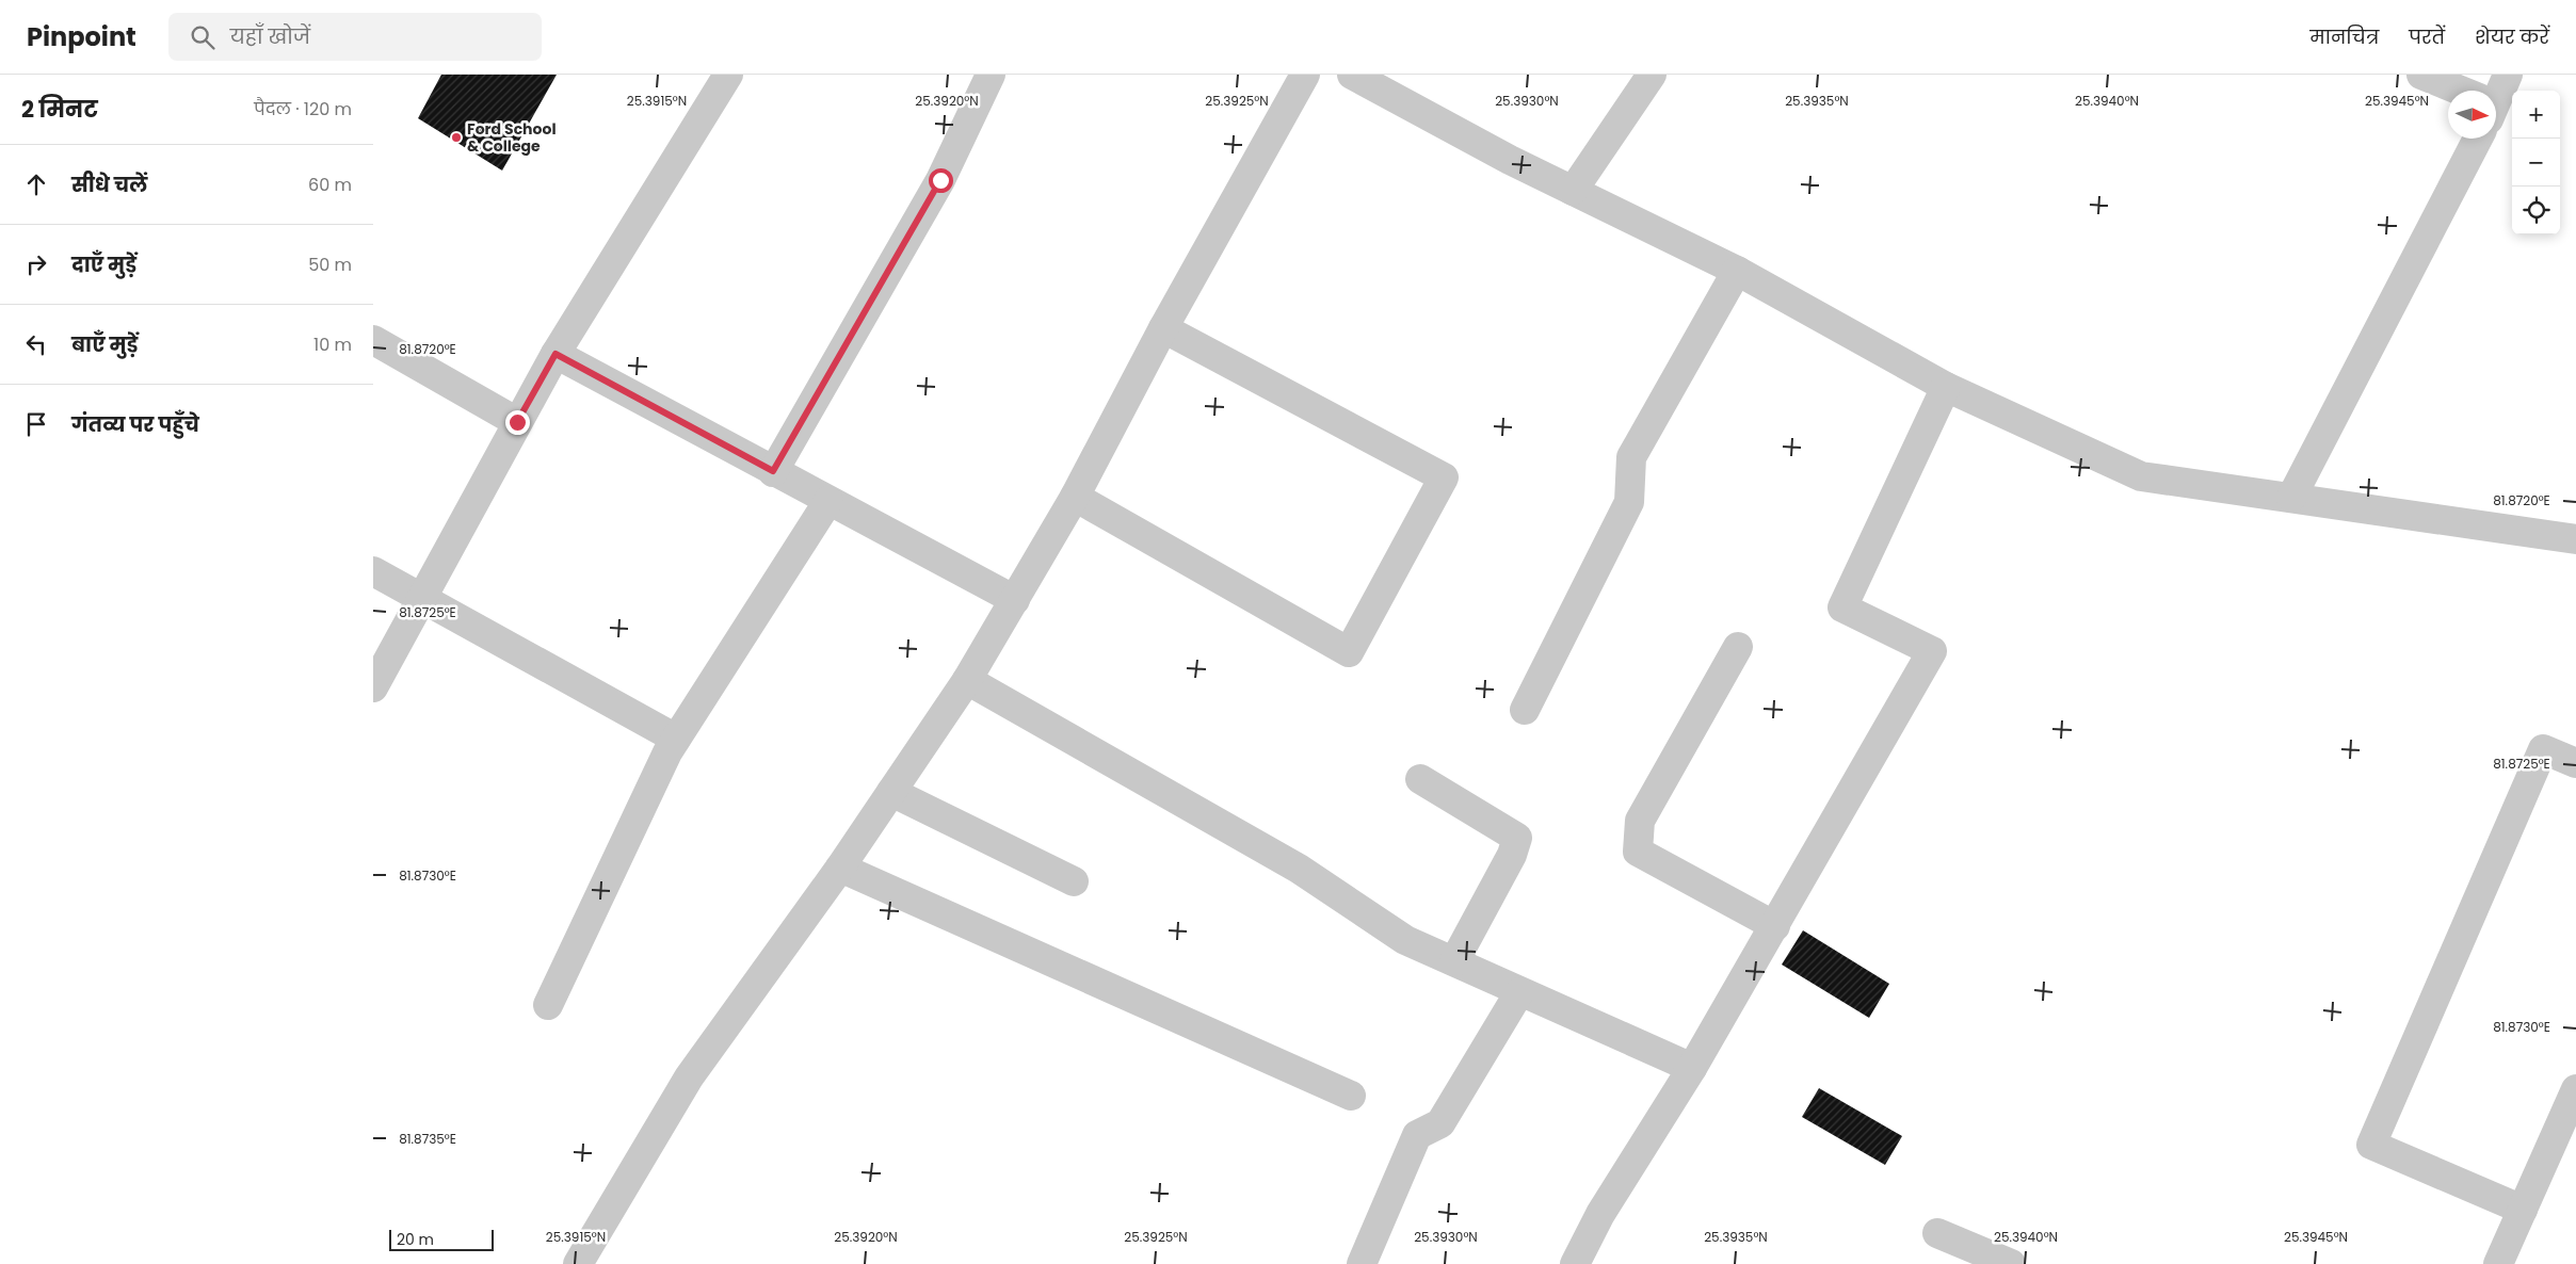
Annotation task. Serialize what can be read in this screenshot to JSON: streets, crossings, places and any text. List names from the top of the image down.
{
  "places": ["Ford School & College"],
  "scale_bar": "20 m",
  "north": "right",
  "page": {
    "header": "Pinpoint",
    "search": "यहाँ खोजें",
    "nav": ["मानचित्र", "परतें", "शेयर करें"],
    "heading": ["2 मिनट", "पैदल · 120 m"],
    "map_buttons": ["+", "−"],
    "list": [
      ["सीधे चलें", "60 m"],
      ["दाएँ मुड़ें", "50 m"],
      ["बाएँ मुड़ें", "10 m"],
      "गंतव्य पर पहुँचे"
    ],
    "scale": "20 m"
  },
  "coordinates": [
    "25.3915°N",
    "25.3920°N",
    "25.3925°N",
    "25.3930°N",
    "25.3935°N",
    "25.3940°N",
    "25.3945°N",
    "81.8720°E",
    "81.8725°E",
    "81.8730°E",
    "81.8735°E"
  ]
}
